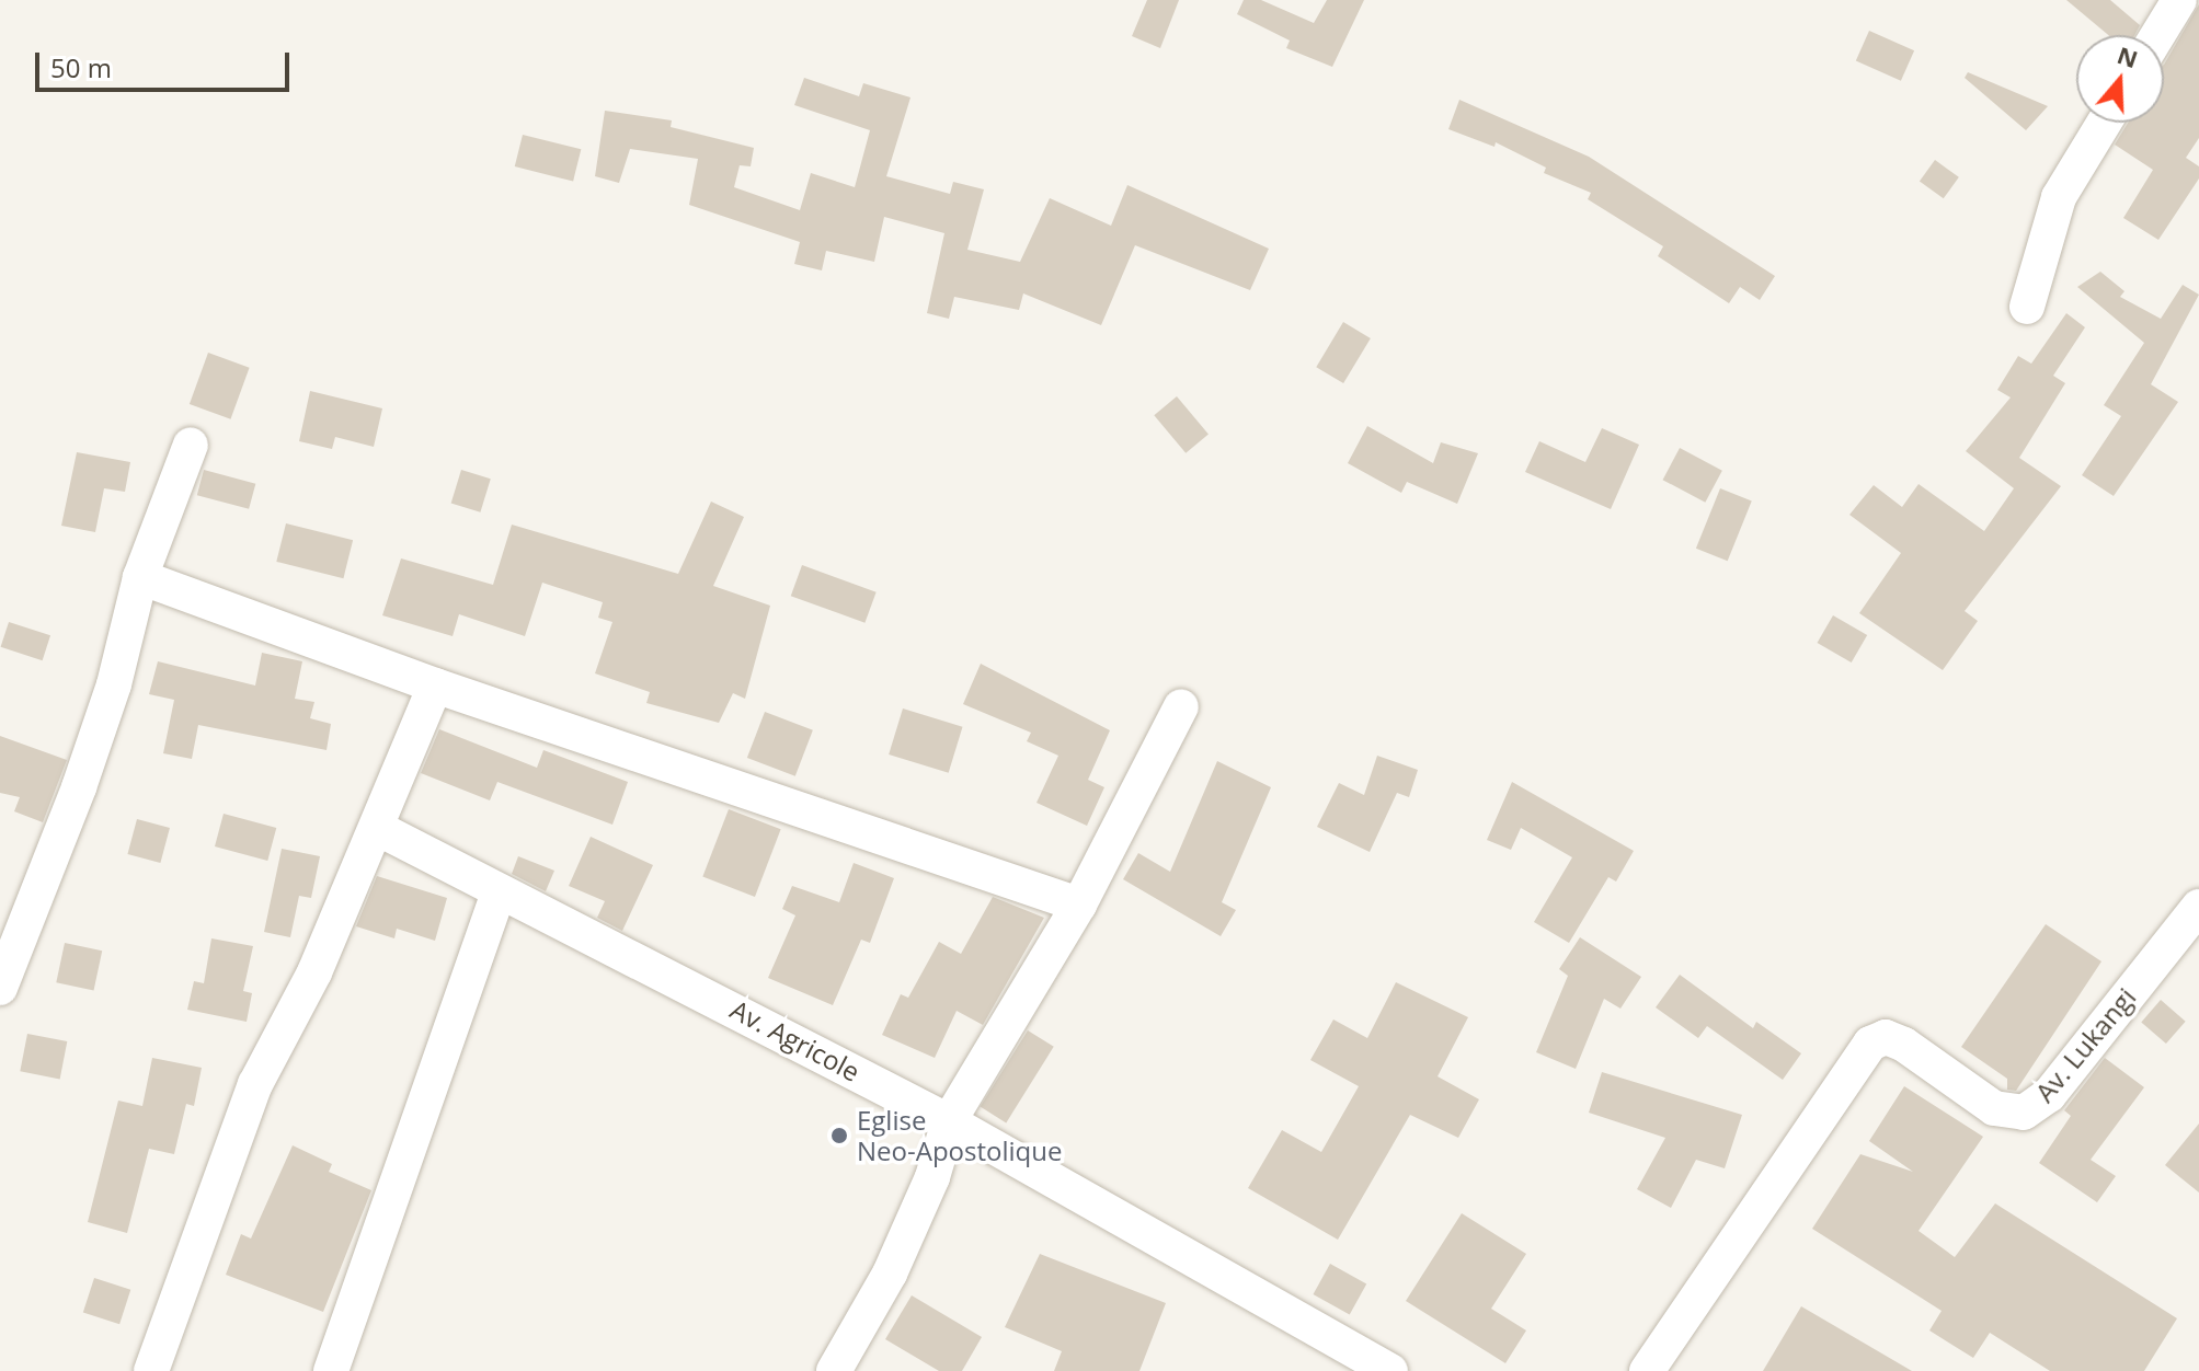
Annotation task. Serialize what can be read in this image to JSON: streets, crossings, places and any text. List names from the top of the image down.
{
  "streets": {
    "street": ["Av. Agricole", "Av. Lukangi"]
  },
  "places": ["Eglise Neo-Apostolique"],
  "scale_bar": "50 m",
  "north": "top"
}
